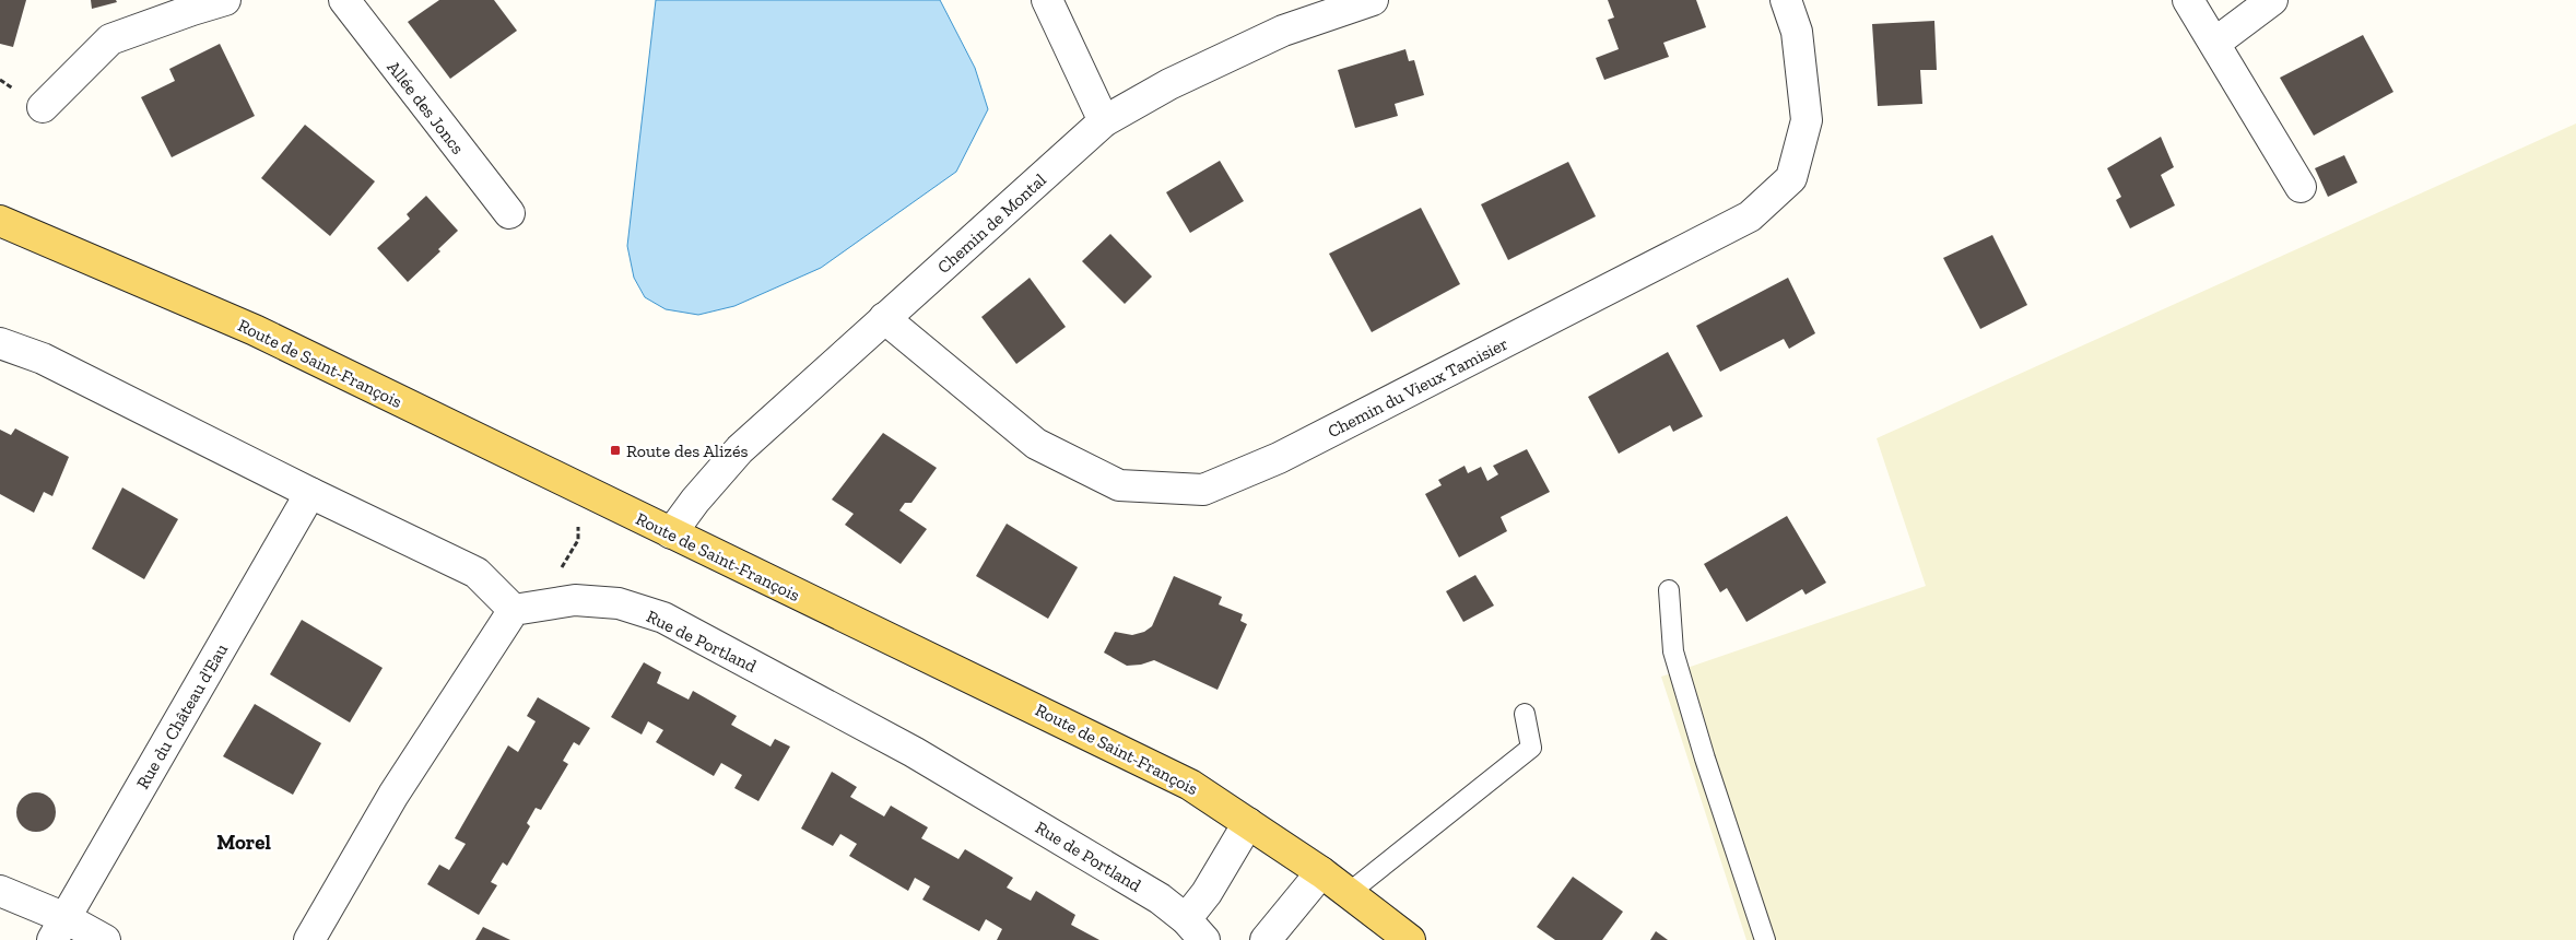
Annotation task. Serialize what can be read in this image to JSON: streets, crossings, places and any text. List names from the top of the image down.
{
  "streets": {
    "main road": ["Route de Saint-François"],
    "street": [
      "Allée des Joncs",
      "Chemin de Montal",
      "Chemin du Vieux Tamisier",
      "Rue de Portland",
      "Rue du Château d'Eau"
    ]
  },
  "crossings": [
    ["Chemin de Montal", "Route de Saint-François"],
    ["Chemin de Montal", "Chemin du Vieux Tamisier"]
  ],
  "districts": ["Morel"],
  "places": {
    "transit": ["Route des Alizés"]
  }
}
